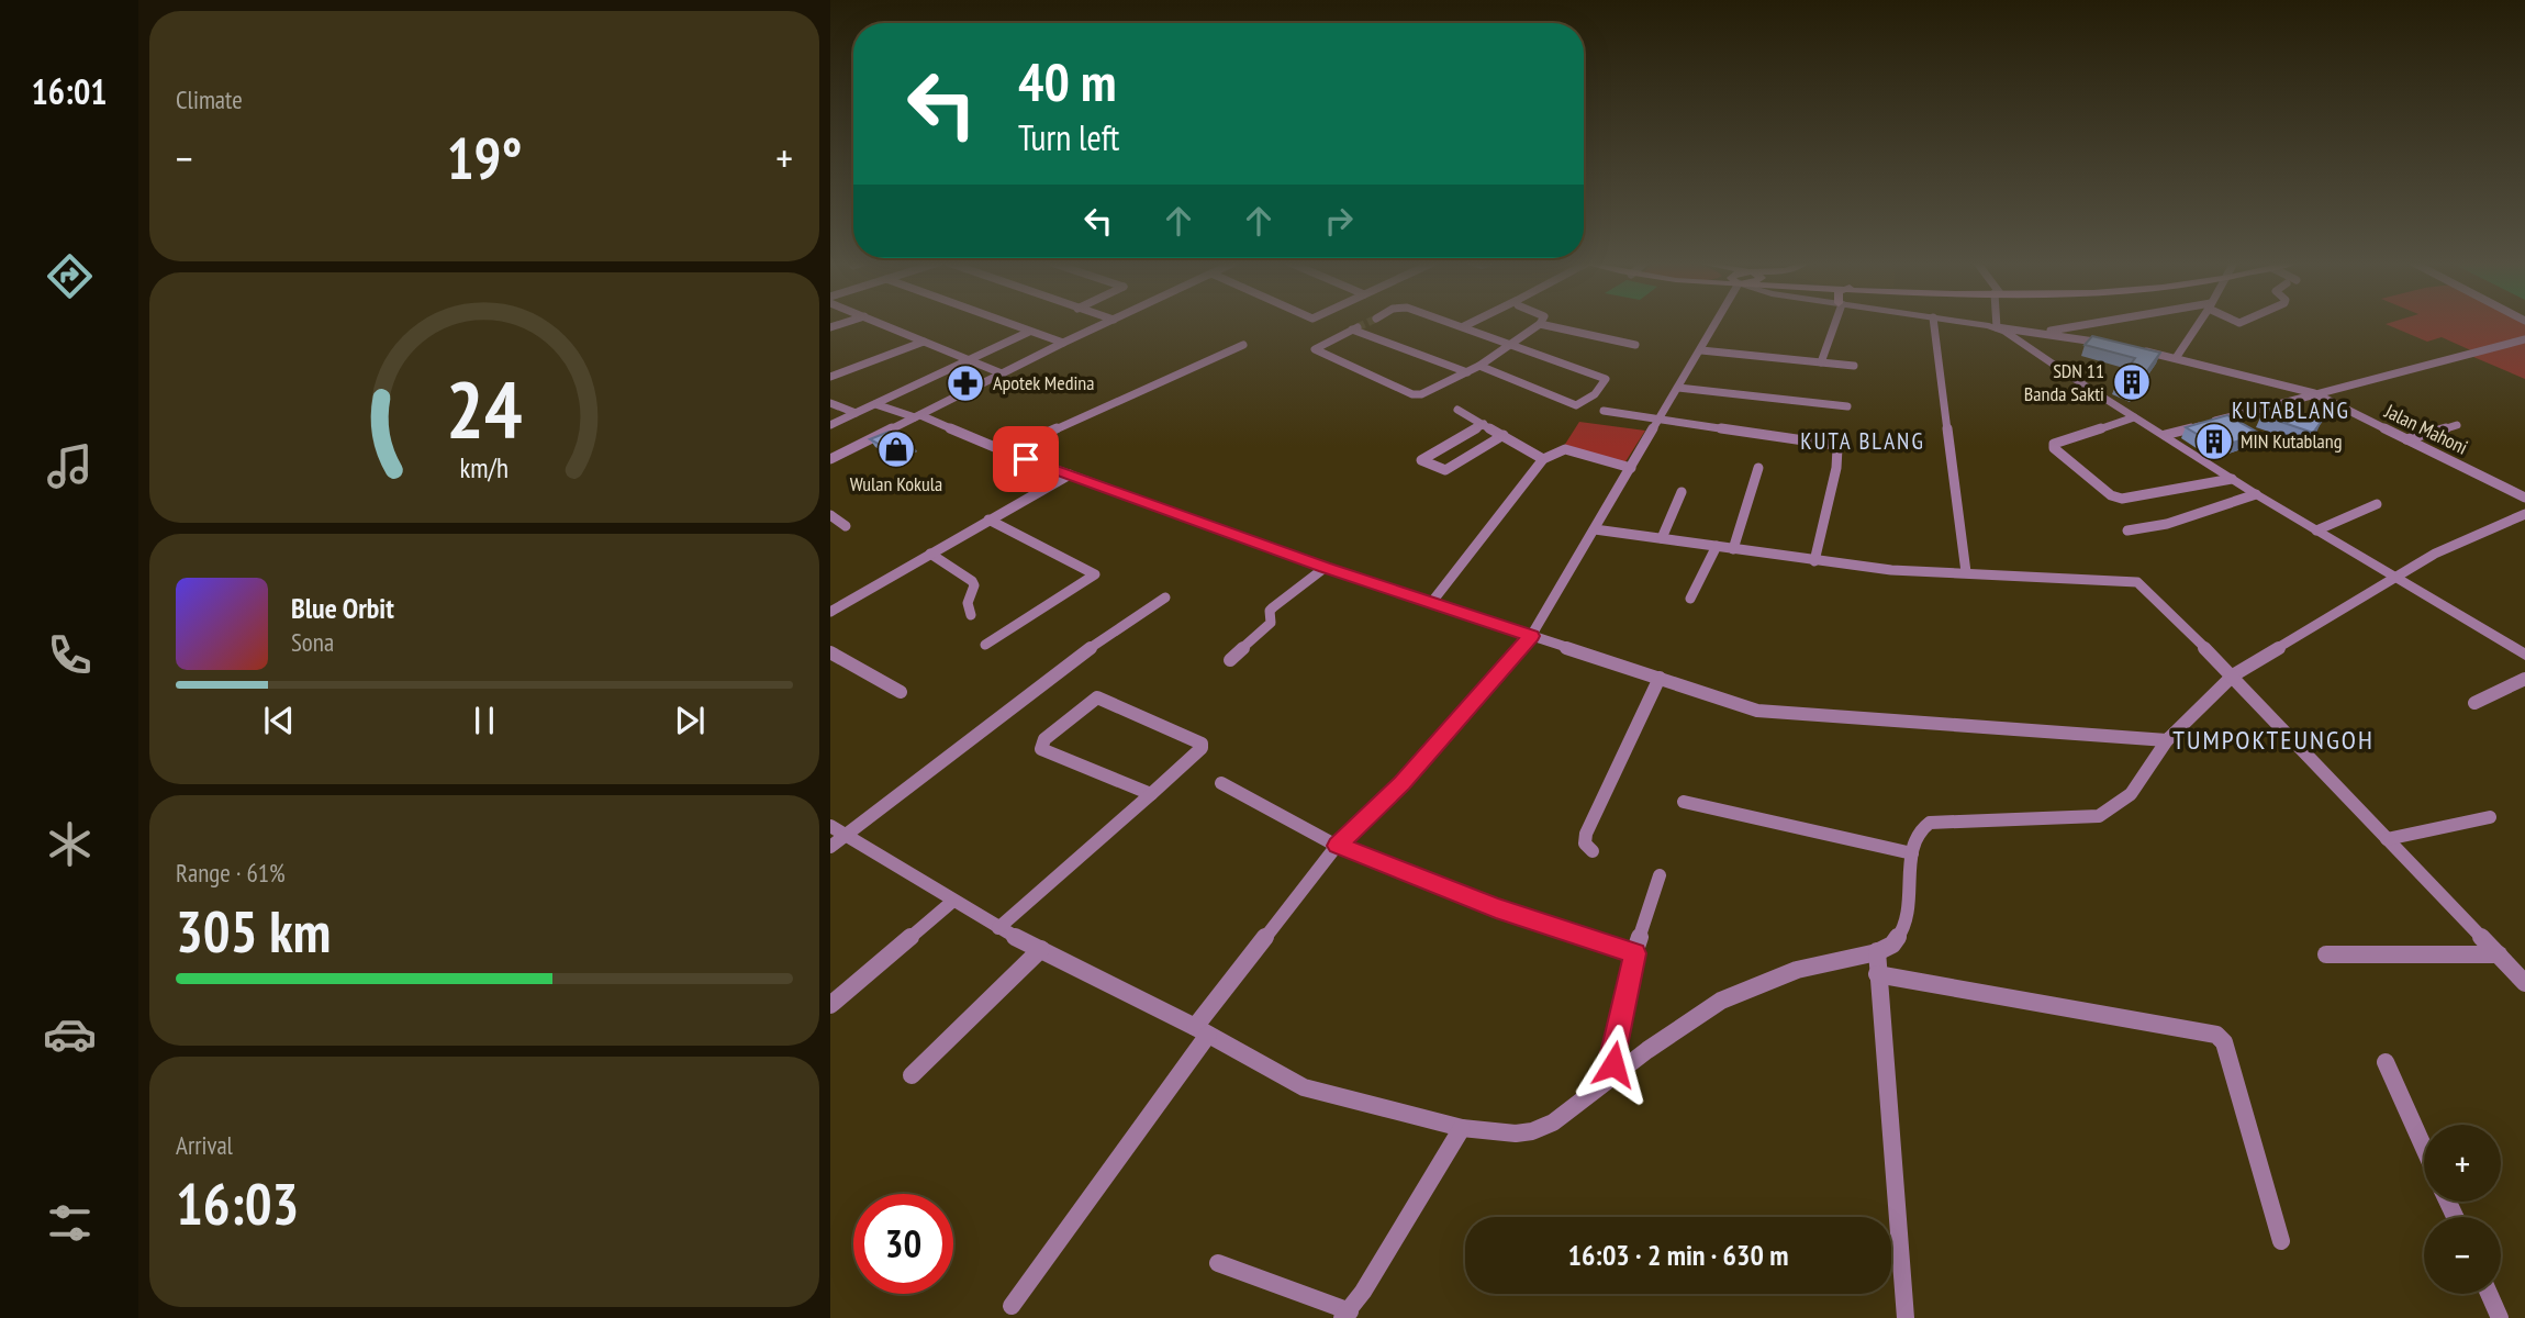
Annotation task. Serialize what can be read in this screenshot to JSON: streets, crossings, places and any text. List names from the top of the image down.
{
  "streets": {
    "street": ["Jalan Mahoni"]
  },
  "districts": ["KUTABLANG", "KUTA BLANG", "TUMPOKTEUNGOH"],
  "places": {
    "building": ["SDN 11 Banda Sakti", "MIN Kutablang"],
    "pharmacy": ["Apotek Medina"],
    "shop": ["Wulan Kokula"]
  },
  "page": {
    "tabs": "16:01",
    "tile": [
      "Climate",
      ["Range · 61%", "305 km"],
      ["Arrival", "16:03"]
    ],
    "turn": ["40 m", "Turn left"],
    "heat": ["−", "19°", "+"],
    "song": ["Blue Orbit", "Sona"],
    "map_buttons": ["+", "−"],
    "limit": "30",
    "trip": "16:03 · 2 min · 630 m",
    "gauge": ["24", "km/h"]
  }
}
